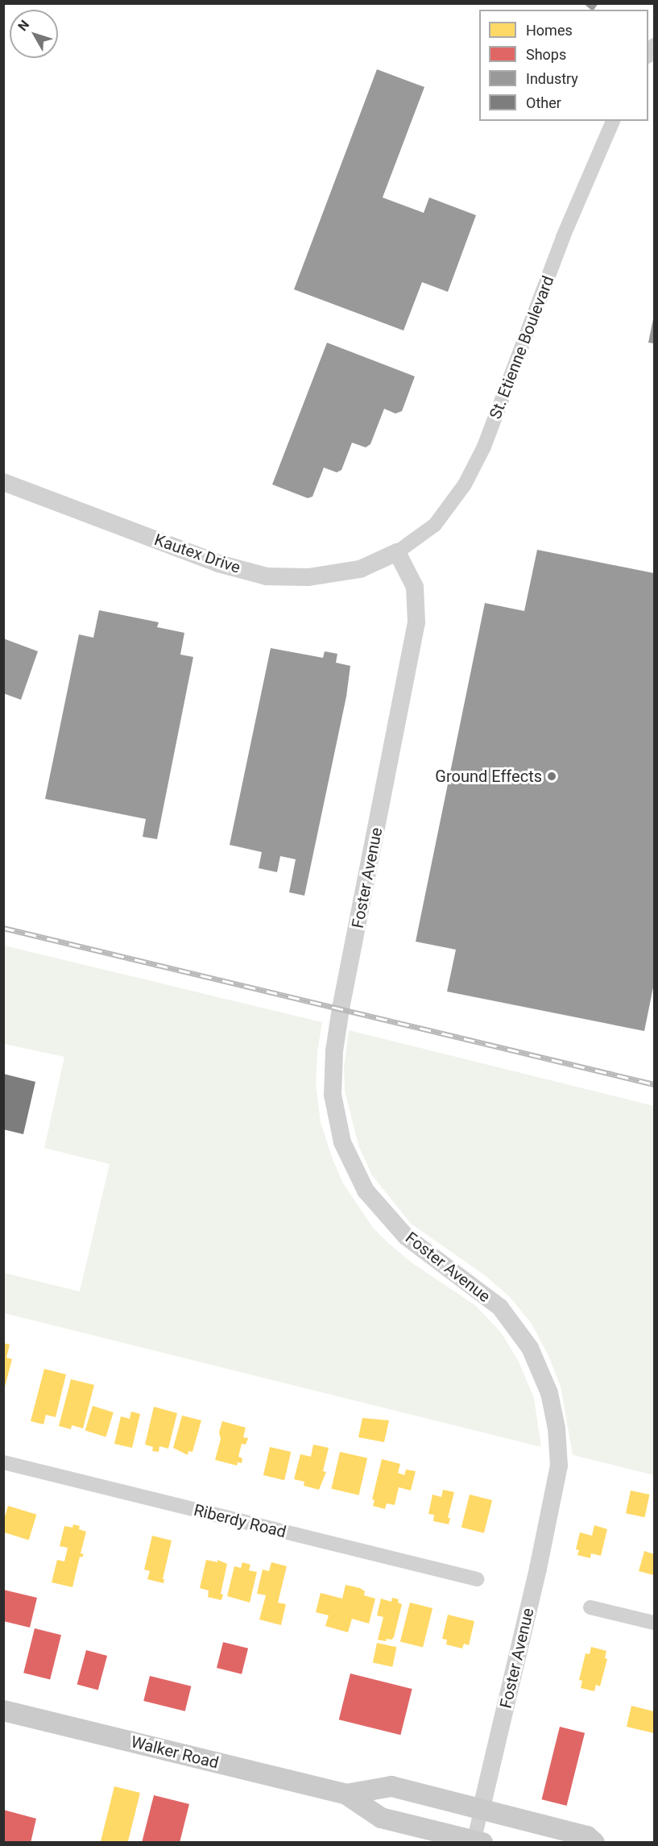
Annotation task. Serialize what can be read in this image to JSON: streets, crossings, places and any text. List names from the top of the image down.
{
  "streets": {
    "main road": ["Walker Road"],
    "street": [
      "St. Etienne Boulevard",
      "Kautex Drive",
      "Foster Avenue",
      "Riberdy Road"
    ]
  },
  "crossings": [
    ["St. Etienne Boulevard", "Kautex Drive"],
    ["St. Etienne Boulevard", "Foster Avenue"],
    ["Kautex Drive", "Foster Avenue"],
    ["Foster Avenue", "Walker Road"]
  ],
  "places": ["Ground Effects"],
  "legend": [
    "Homes",
    "Shops",
    "Industry",
    "Other"
  ],
  "north": "top left"
}
